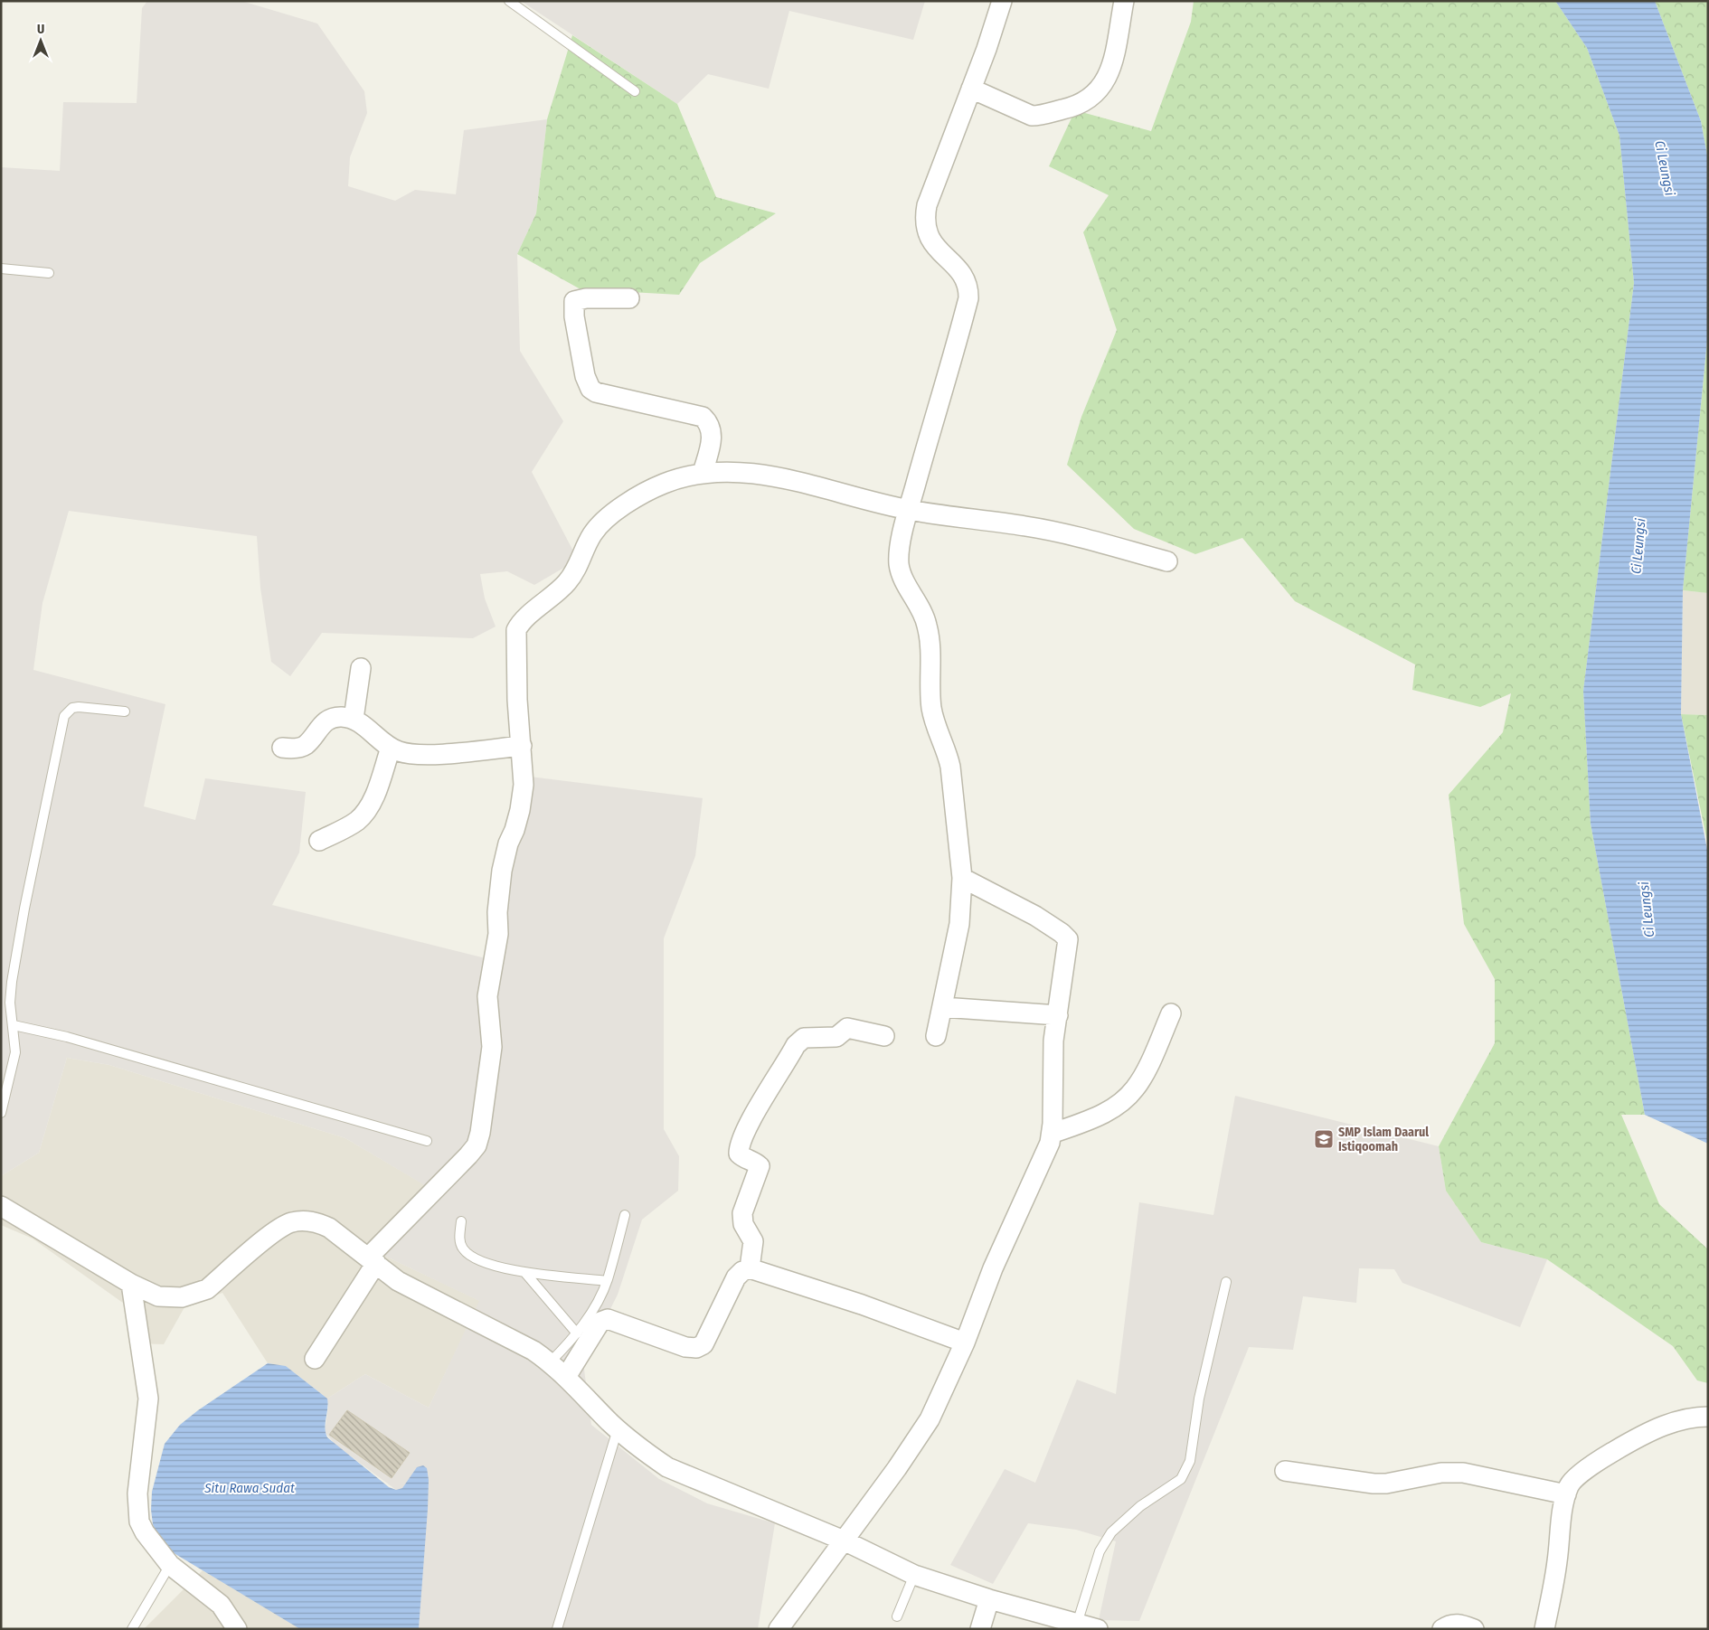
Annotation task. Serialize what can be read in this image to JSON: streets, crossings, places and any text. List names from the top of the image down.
{
  "water": ["Ci Leungsi", "Situ Rawa Sudat"],
  "places": {
    "school or university": ["SMP Islam Daarul Istiqoomah"]
  },
  "north": "top"
}
